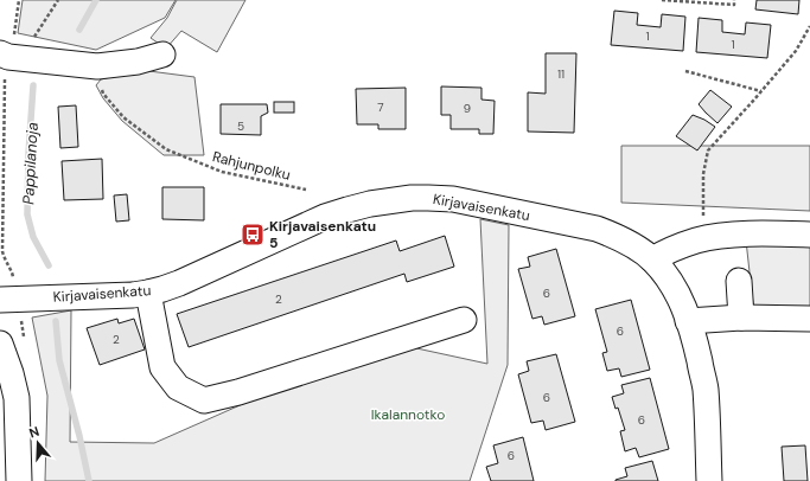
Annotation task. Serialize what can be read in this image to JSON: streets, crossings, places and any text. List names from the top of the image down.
{
  "streets": {
    "street": ["Kirjavaisenkatu"],
    "path": ["Rahjunpolku"]
  },
  "water": ["Pappilanoja"],
  "parks": ["Ikalannotko"],
  "places": {
    "bus stop": ["Kirjavaisenkatu 5"]
  },
  "house_numbers": [
    "1",
    "1",
    "11",
    "7",
    "9",
    "5",
    "6",
    "2",
    "6",
    "2",
    "6",
    "6",
    "6"
  ],
  "north": "top"
}
